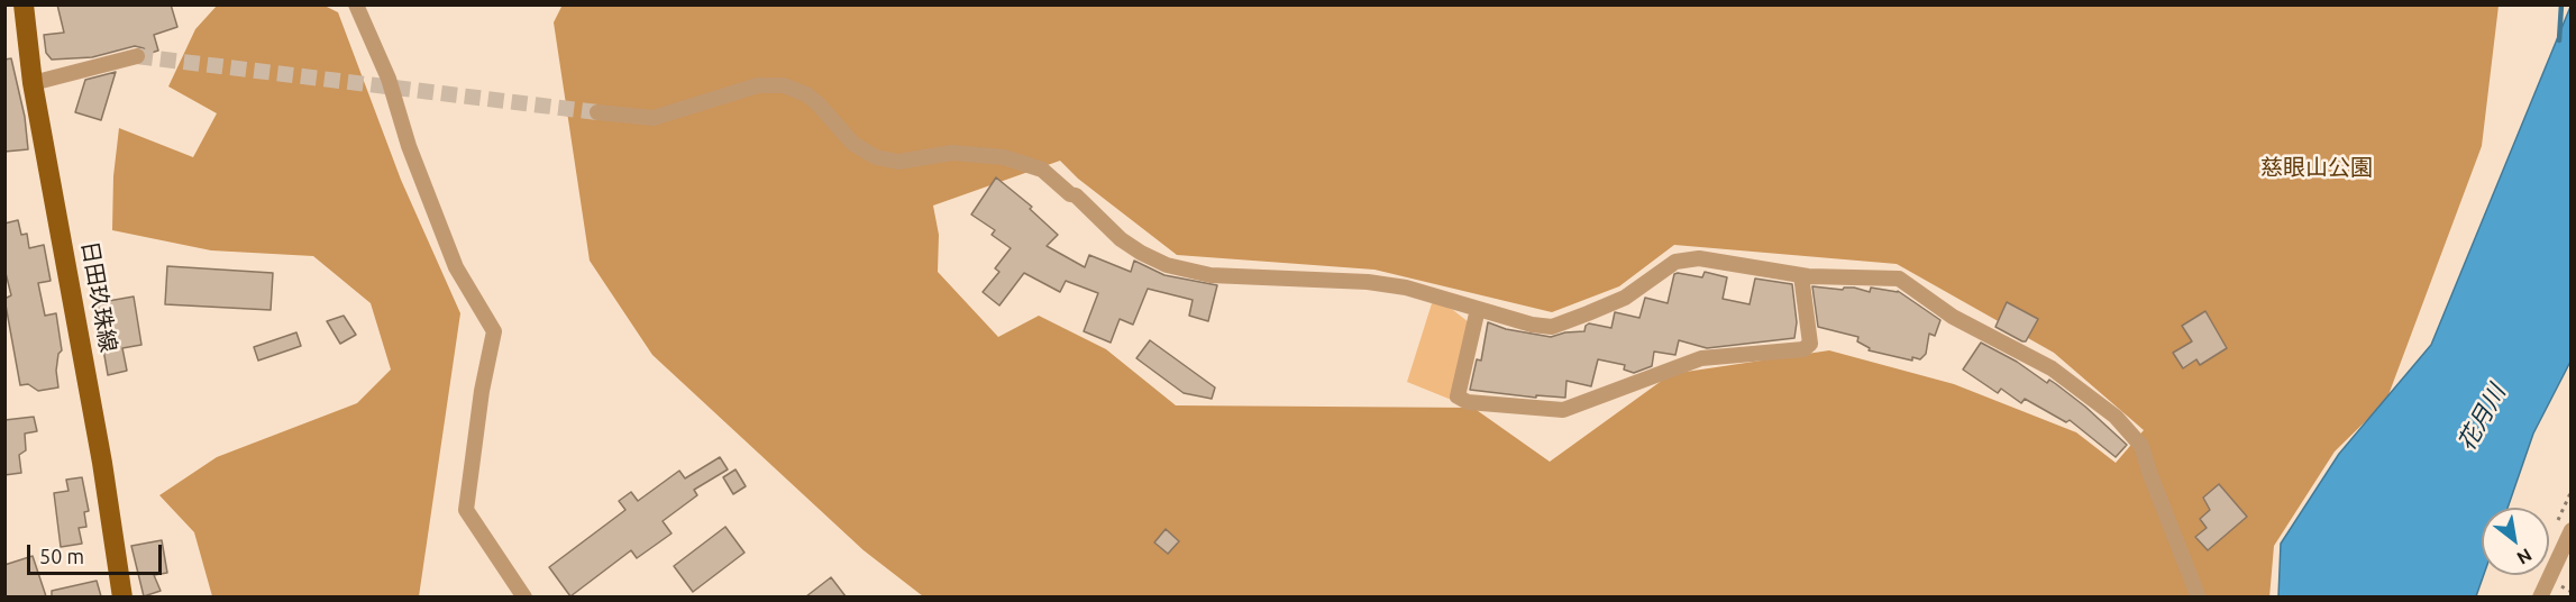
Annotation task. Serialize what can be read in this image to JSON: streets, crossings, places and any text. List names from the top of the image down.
{
  "streets": {
    "main road": ["日田玖珠線"]
  },
  "water": ["花月川"],
  "parks": ["慈眼山公園"],
  "scale_bar": "50 m",
  "north": "bottom right"
}
